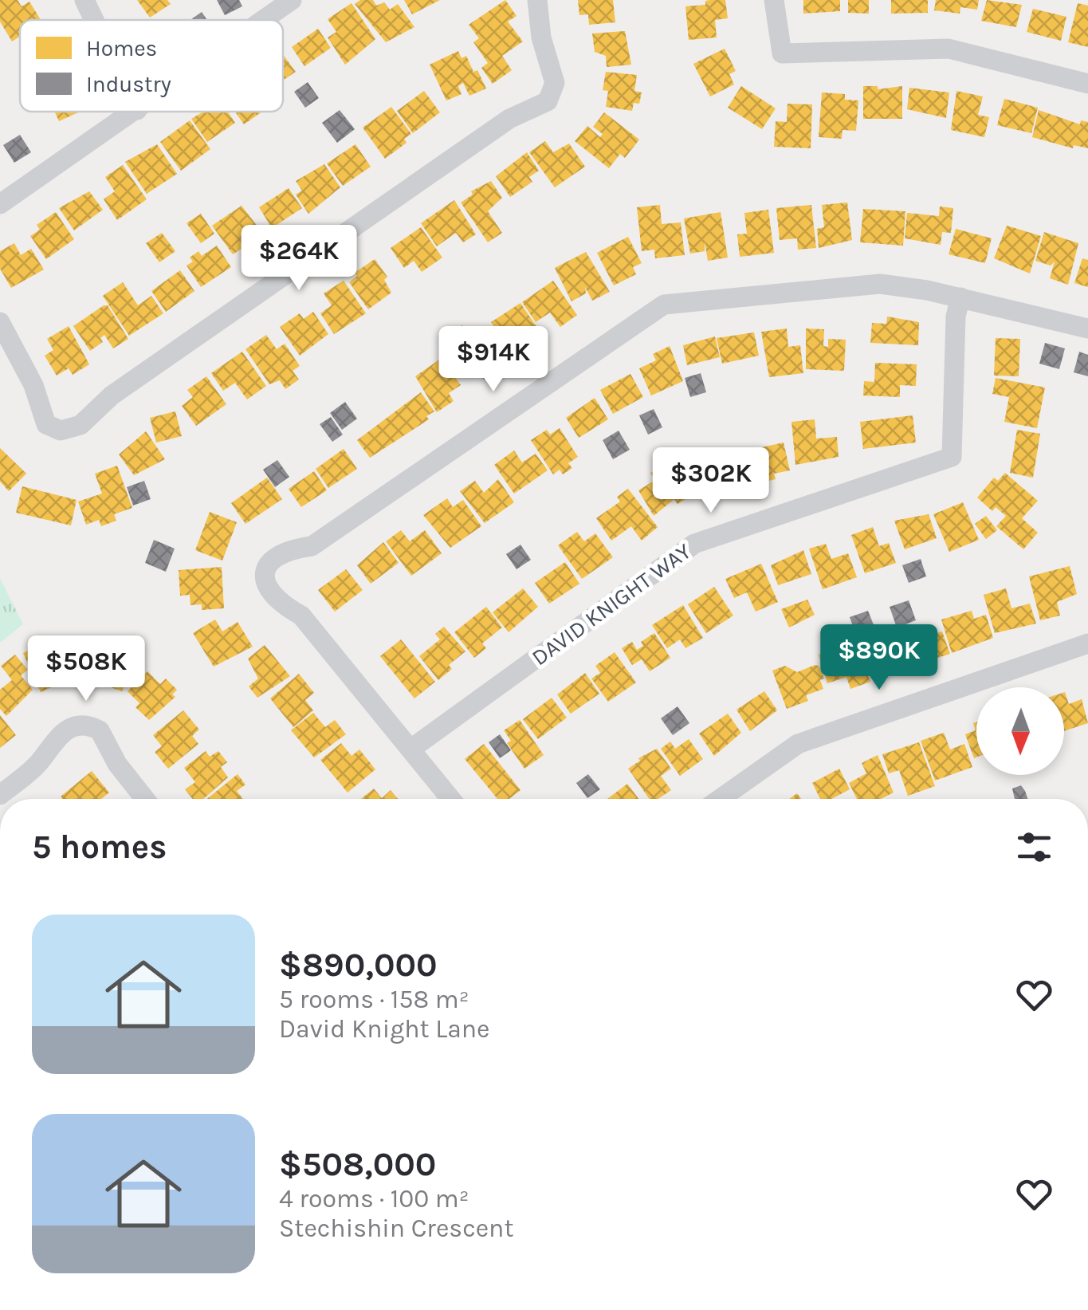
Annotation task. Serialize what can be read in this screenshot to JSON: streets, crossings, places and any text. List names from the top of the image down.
{
  "streets": {
    "street": ["DAVID KNIGHT WAY"]
  },
  "legend": ["Homes", "Industry"],
  "north": "bottom",
  "page": {
    "price": [
      "$264K",
      "$914K",
      "$302K",
      "$890K",
      "$508K"
    ],
    "heading": "5 homes",
    "list": [
      {
        "name": "$890,000",
        "note": "5 rooms · 158 m² · David Knight Lane"
      },
      {
        "name": "$508,000",
        "note": "4 rooms · 100 m² · Stechishin Crescent"
      }
    ]
  }
}
